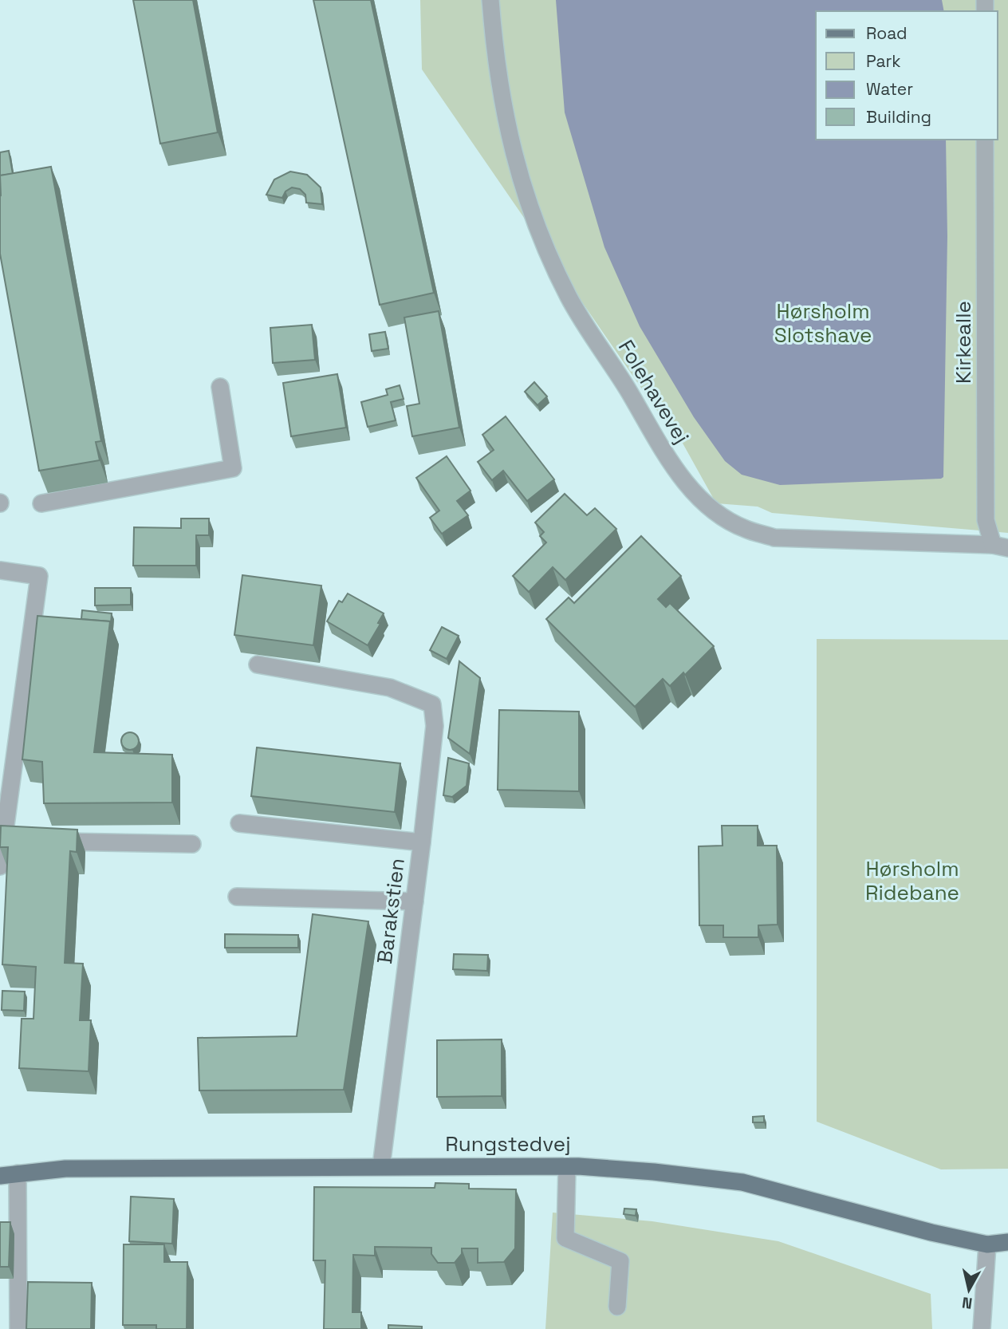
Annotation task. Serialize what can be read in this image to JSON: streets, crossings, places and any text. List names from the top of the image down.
{
  "streets": {
    "main road": ["Rungstedvej"],
    "street": ["Kirkealle", "Folehavevej", "Barakstien"]
  },
  "crossings": [
    ["Kirkealle", "Folehavevej"],
    ["Barakstien", "Rungstedvej"]
  ],
  "parks": ["Hørsholm Slotshave", "Hørsholm Ridebane"],
  "legend": [
    "Road",
    "Park",
    "Water",
    "Building"
  ],
  "north": "bottom"
}
